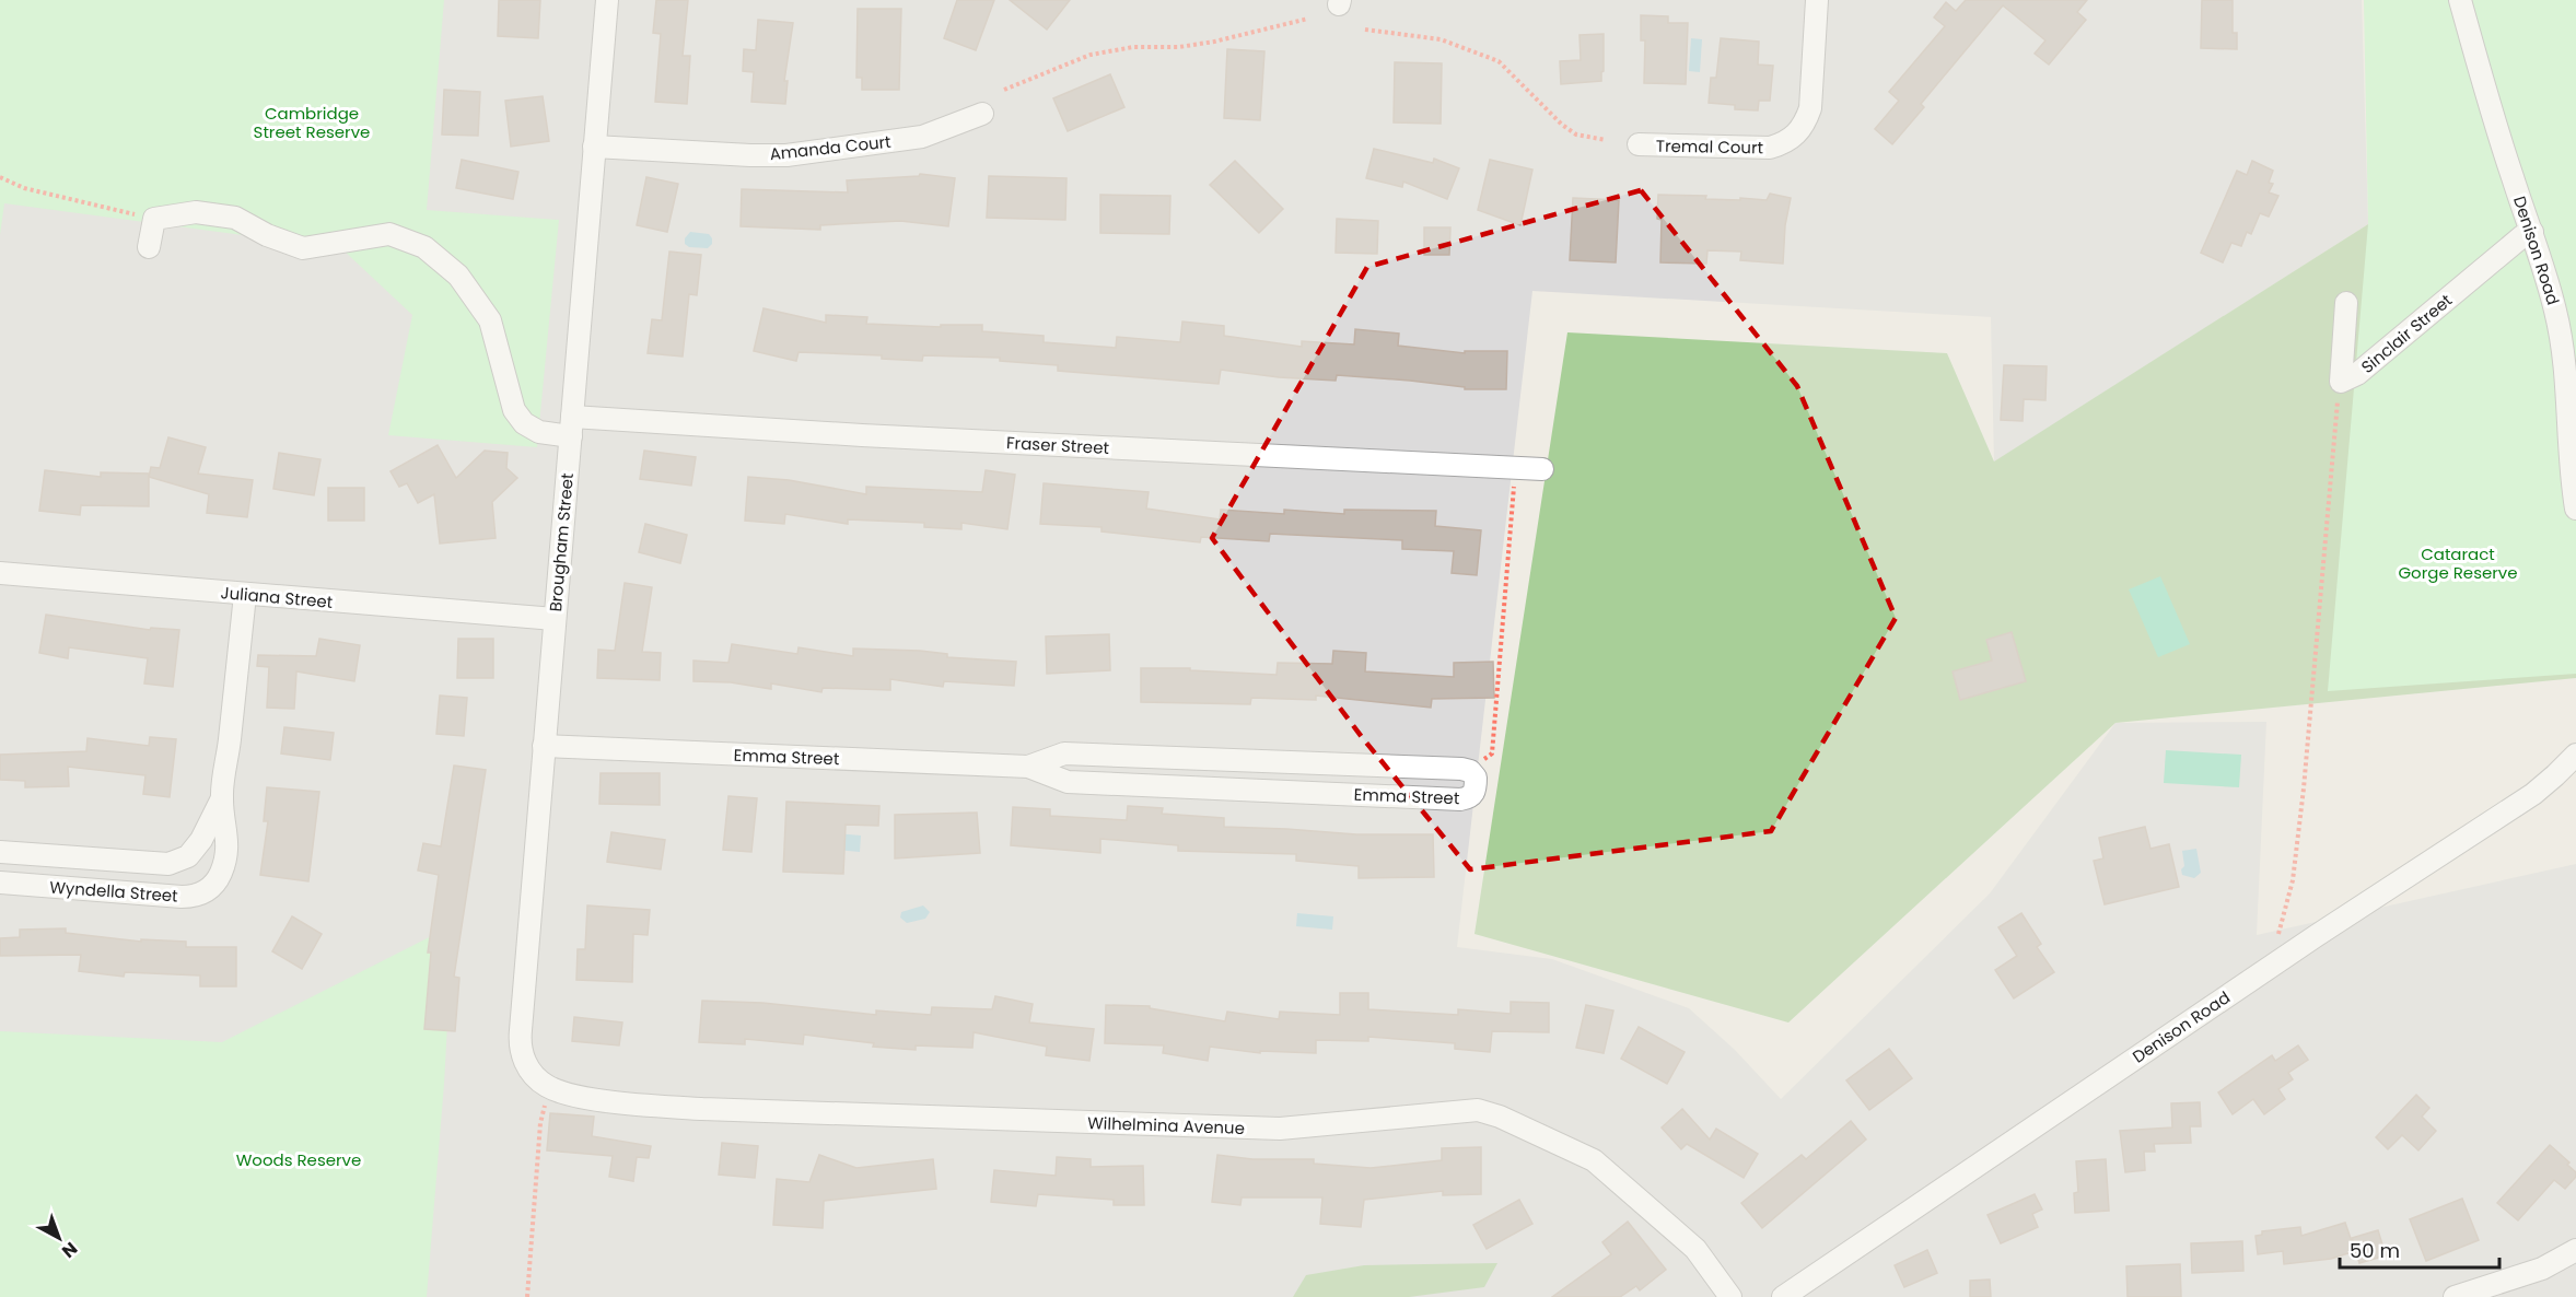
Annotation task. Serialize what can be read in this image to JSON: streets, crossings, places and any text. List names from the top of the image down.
{
  "streets": {
    "street": [
      "Tremal Court",
      "Amanda Court",
      "Denison Road",
      "Sinclair Street",
      "Fraser Street",
      "Brougham Street",
      "Juliana Street",
      "Emma Street",
      "Wyndella Street",
      "Wilhelmina Avenue"
    ]
  },
  "crossings": [
    ["Amanda Court", "Brougham Street"],
    ["Denison Road", "Sinclair Street"],
    ["Fraser Street", "Brougham Street"],
    ["Brougham Street", "Juliana Street"],
    ["Brougham Street", "Emma Street"],
    ["Brougham Street", "Wilhelmina Avenue"],
    ["Juliana Street", "Wyndella Street"]
  ],
  "parks": ["Cambridge Street Reserve", "Cataract Gorge Reserve", "Woods Reserve"],
  "scale_bar": "50 m",
  "north": "bottom right"
}
